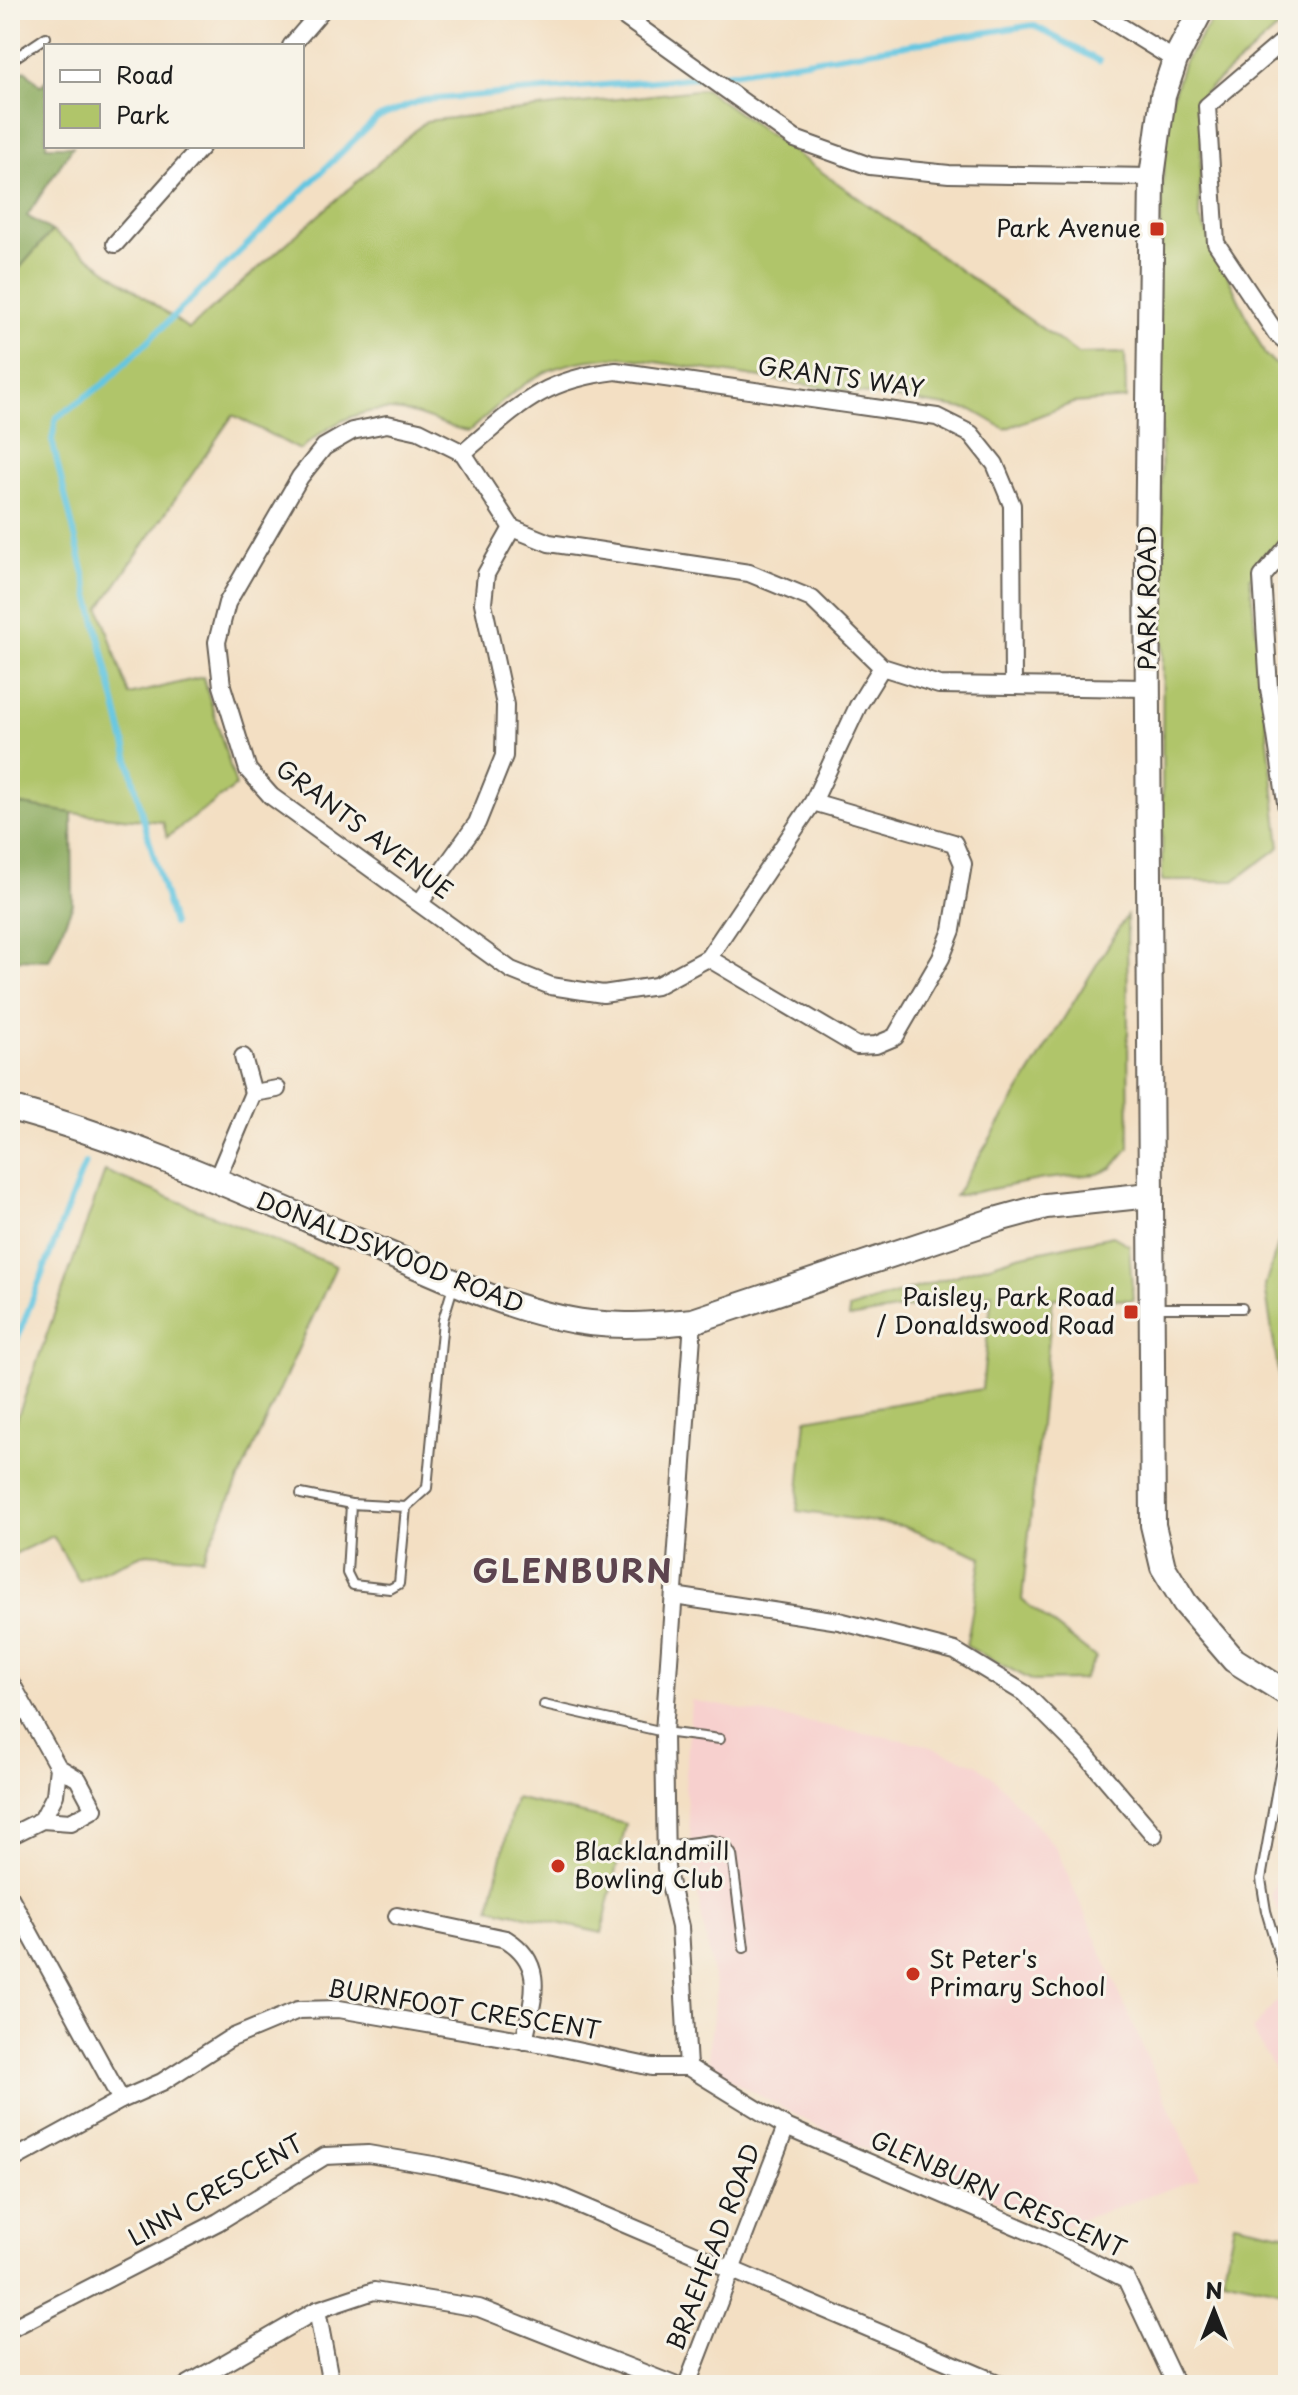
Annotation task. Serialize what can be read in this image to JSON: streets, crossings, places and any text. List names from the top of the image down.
{
  "streets": {
    "street": [
      "GRANTS WAY",
      "PARK ROAD",
      "GRANTS AVENUE",
      "DONALDSWOOD ROAD",
      "BURNFOOT CRESCENT",
      "LINN CRESCENT",
      "GLENBURN CRESCENT",
      "BRAEHEAD ROAD"
    ]
  },
  "crossings": [
    ["GRANTS WAY", "GRANTS AVENUE"],
    ["PARK ROAD", "DONALDSWOOD ROAD"],
    ["LINN CRESCENT", "BRAEHEAD ROAD"],
    ["GLENBURN CRESCENT", "BRAEHEAD ROAD"]
  ],
  "districts": ["GLENBURN"],
  "places": {
    "transit": ["Park Avenue", "Paisley, Park Road / Donaldswood Road"],
    "other": ["Blacklandmill Bowling Club", "St Peter's Primary School"]
  },
  "legend": ["Road", "Park"],
  "north": "top"
}
